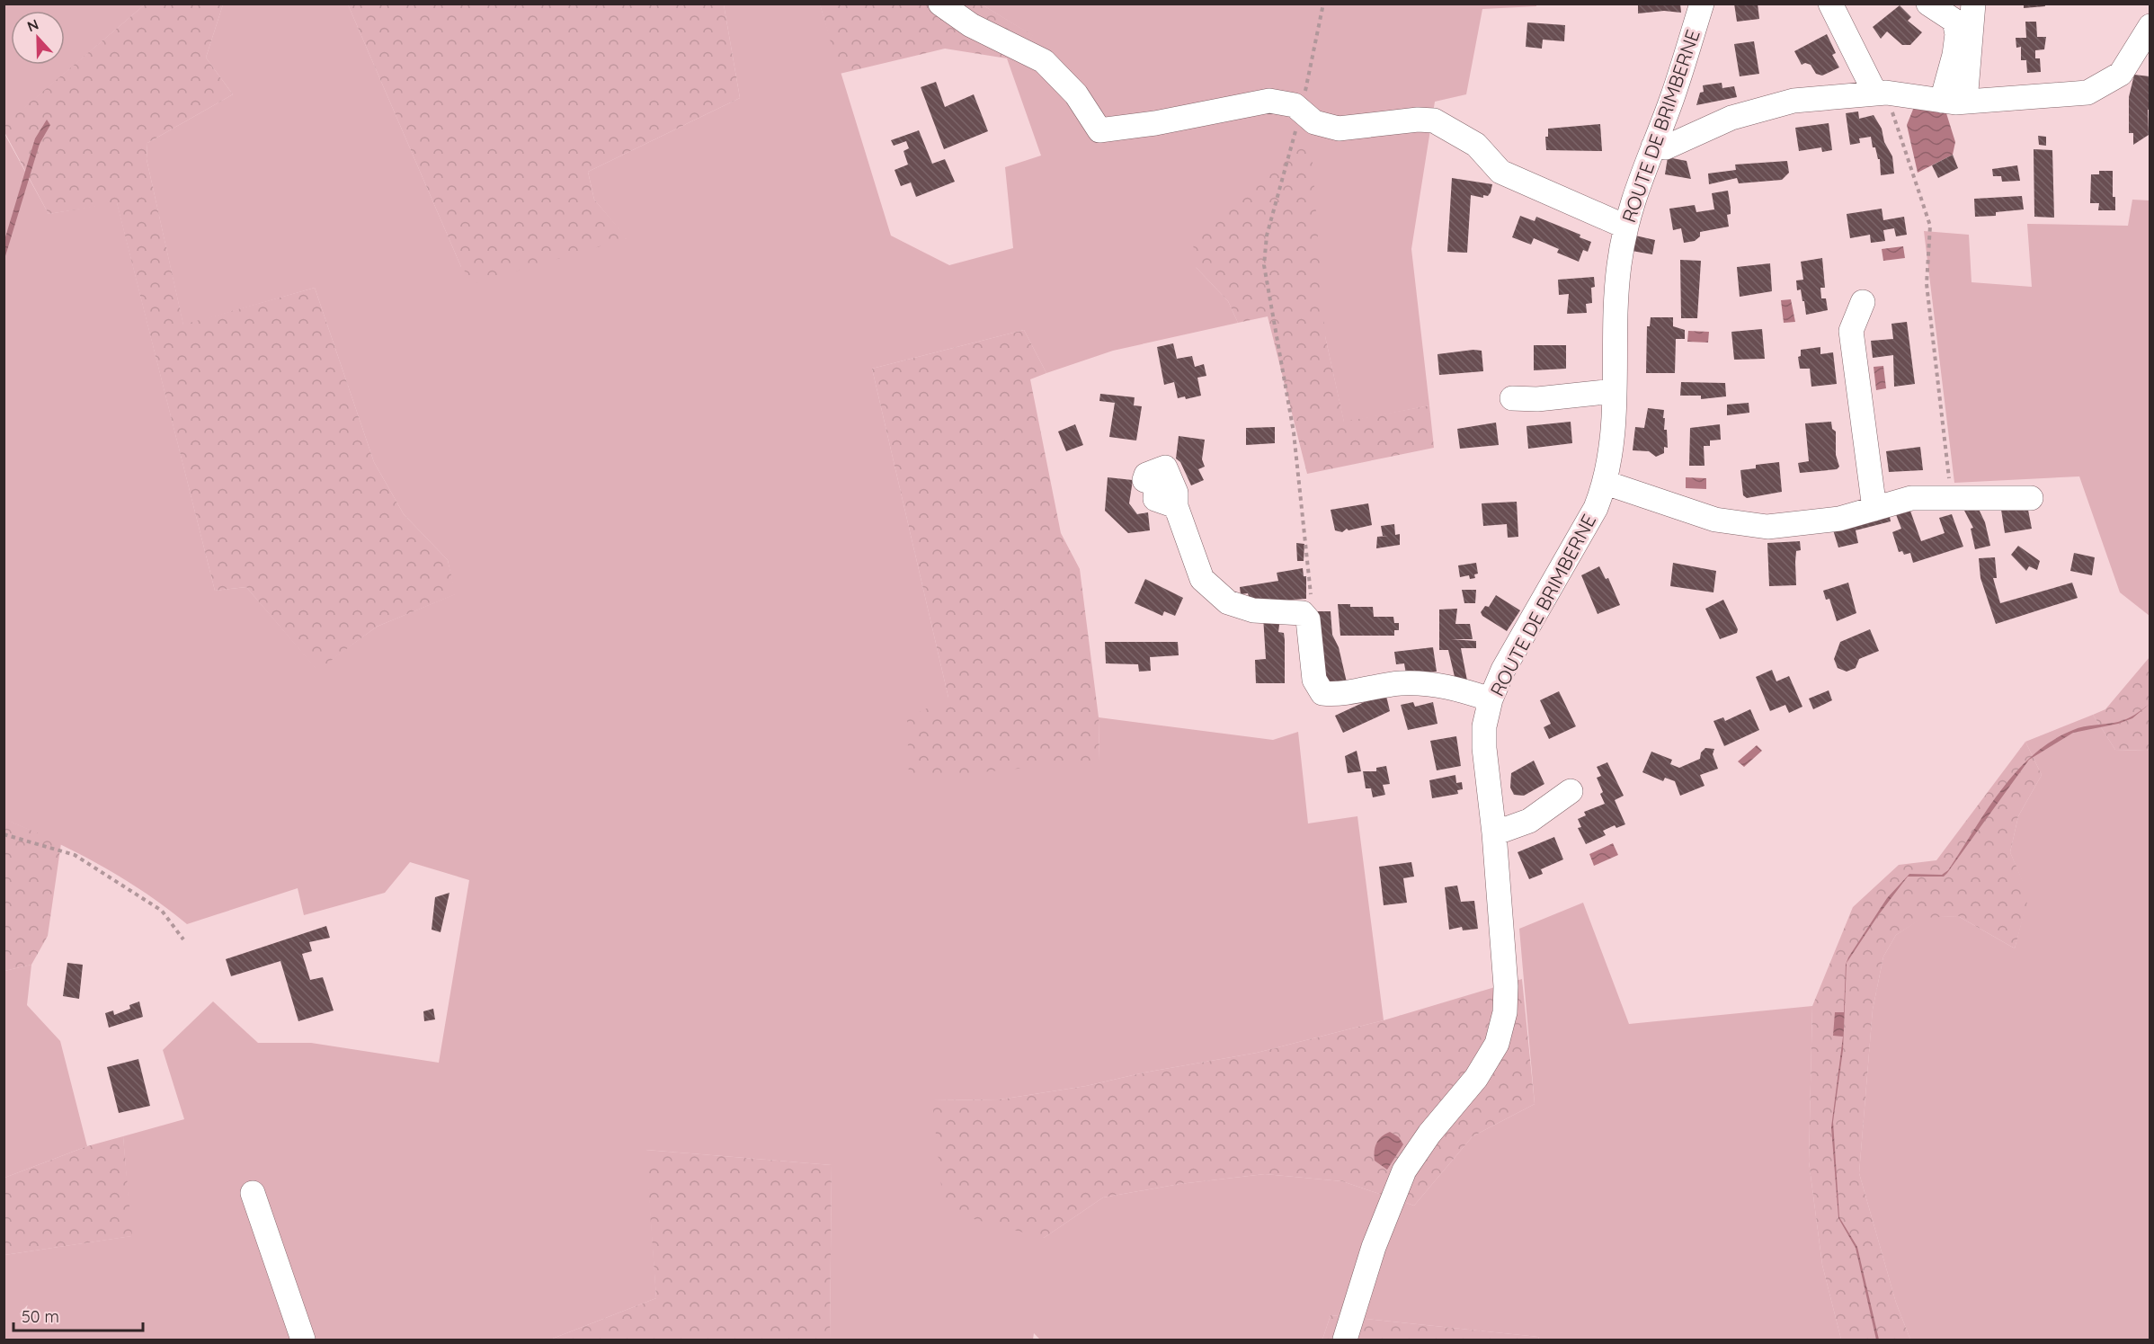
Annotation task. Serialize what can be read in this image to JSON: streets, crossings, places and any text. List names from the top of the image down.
{
  "streets": {
    "street": ["ROUTE DE BRIMBERNE"]
  },
  "scale_bar": "50 m",
  "north": "top"
}
